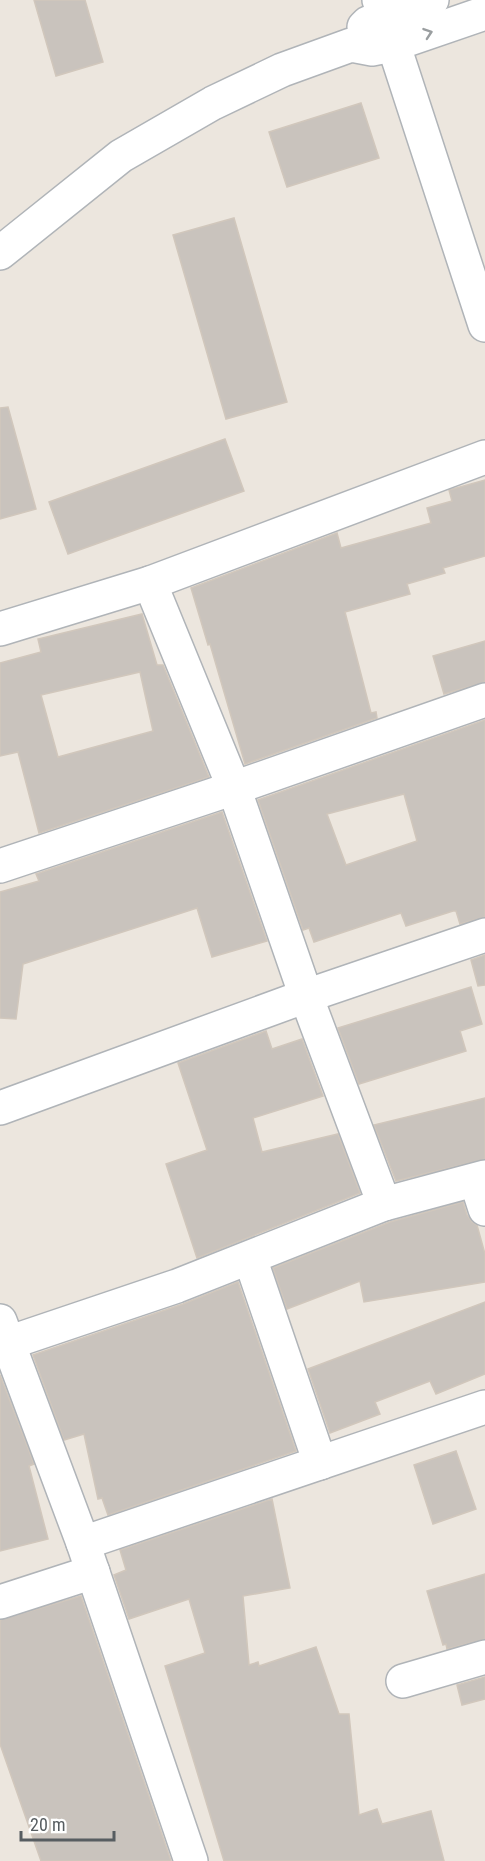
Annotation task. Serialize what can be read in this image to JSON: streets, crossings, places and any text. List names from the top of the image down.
{
  "scale_bar": "20 m"
}
